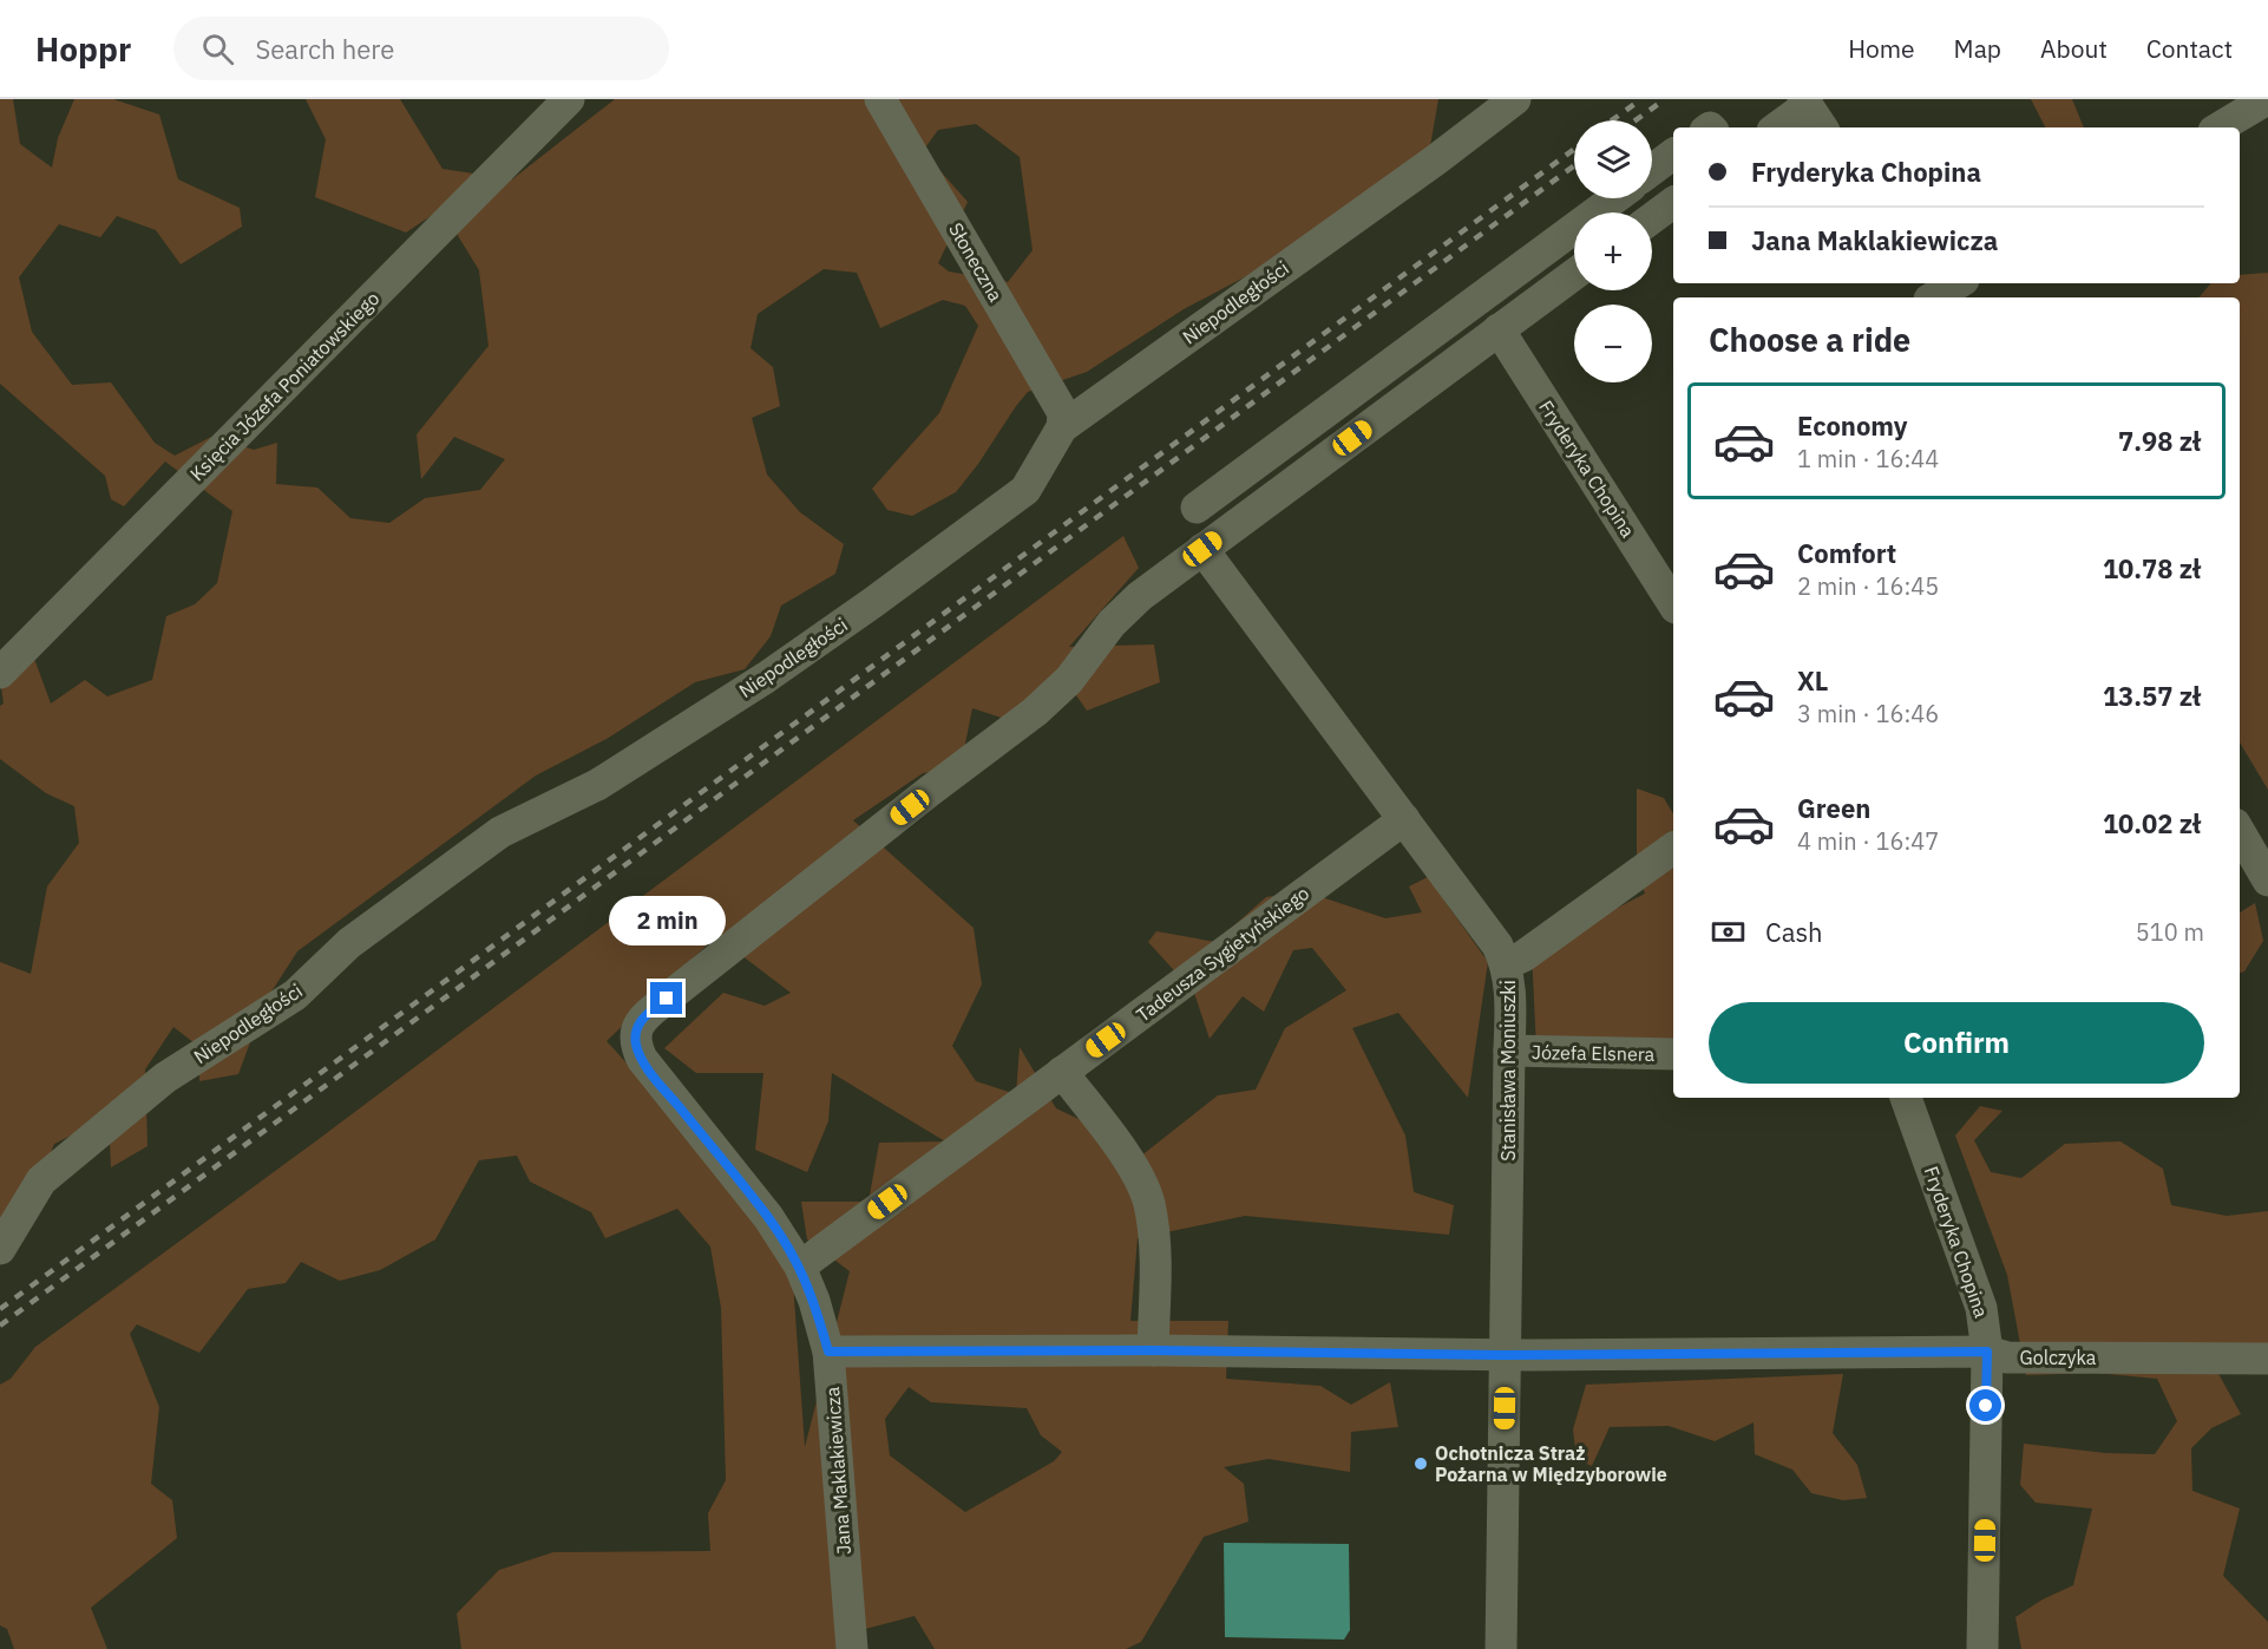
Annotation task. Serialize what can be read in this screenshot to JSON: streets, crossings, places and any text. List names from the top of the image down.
{
  "streets": {
    "street": [
      "Słoneczna",
      "Niepodległości",
      "Księcia Józefa Poniatowskiego",
      "Fryderyka Chopina",
      "Tadeusza Sygietyńskiego",
      "Józefa Elsnera",
      "Stanisława Moniuszki",
      "Golczyka",
      "Jana Maklakiewicza"
    ]
  },
  "crossings": [
    ["Słoneczna", "Niepodległości"],
    ["Fryderyka Chopina", "Golczyka"],
    ["Tadeusza Sygietyńskiego", "Stanisława Moniuszki"],
    ["Tadeusza Sygietyńskiego", "Jana Maklakiewicza"],
    ["Józefa Elsnera", "Stanisława Moniuszki"],
    ["Stanisława Moniuszki", "Golczyka"],
    ["Stanisława Moniuszki", "Jana Maklakiewicza"],
    ["Golczyka", "Jana Maklakiewicza"]
  ],
  "places": ["Ochotnicza Straż Pożarna w Międzyborowie"],
  "page": {
    "header": "Hoppr",
    "search": "Search here",
    "nav": [
      "Home",
      "Map",
      "About",
      "Contact"
    ],
    "map_buttons": ["+", "−"],
    "banner": ["Fryderyka Chopina", "Jana Maklakiewicza"],
    "heading": "Choose a ride",
    "list": [
      {
        "name": "Economy",
        "note": "1 min · 16:44",
        "value": "7.98 zł"
      },
      {
        "name": "Comfort",
        "note": "2 min · 16:45",
        "value": "10.78 zł"
      },
      {
        "name": "XL",
        "note": "3 min · 16:46",
        "value": "13.57 zł"
      },
      {
        "name": "Green",
        "note": "4 min · 16:47",
        "value": "10.02 zł"
      }
    ],
    "pay": ["Cash", "510 m"],
    "bubble": "2 min",
    "buttons": "Confirm"
  }
}
